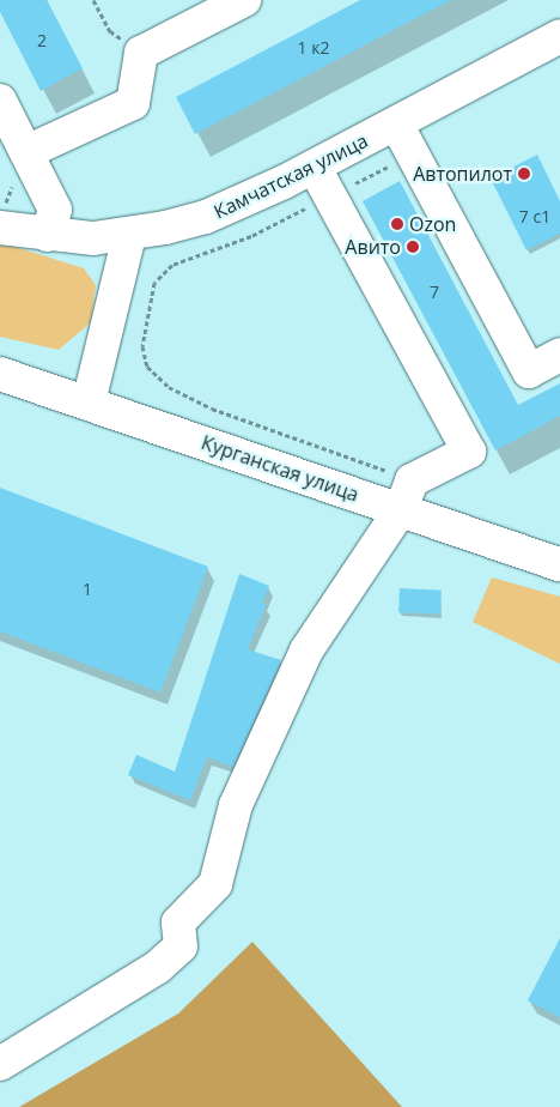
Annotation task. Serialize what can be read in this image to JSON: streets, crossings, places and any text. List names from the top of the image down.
{
  "streets": {
    "street": ["Камчатская улица", "Курганская улица"]
  },
  "places": ["Автопилот", "Ozon", "Авито"],
  "house_numbers": [
    "2",
    "1 к2",
    "7 с1",
    "7",
    "1"
  ]
}
